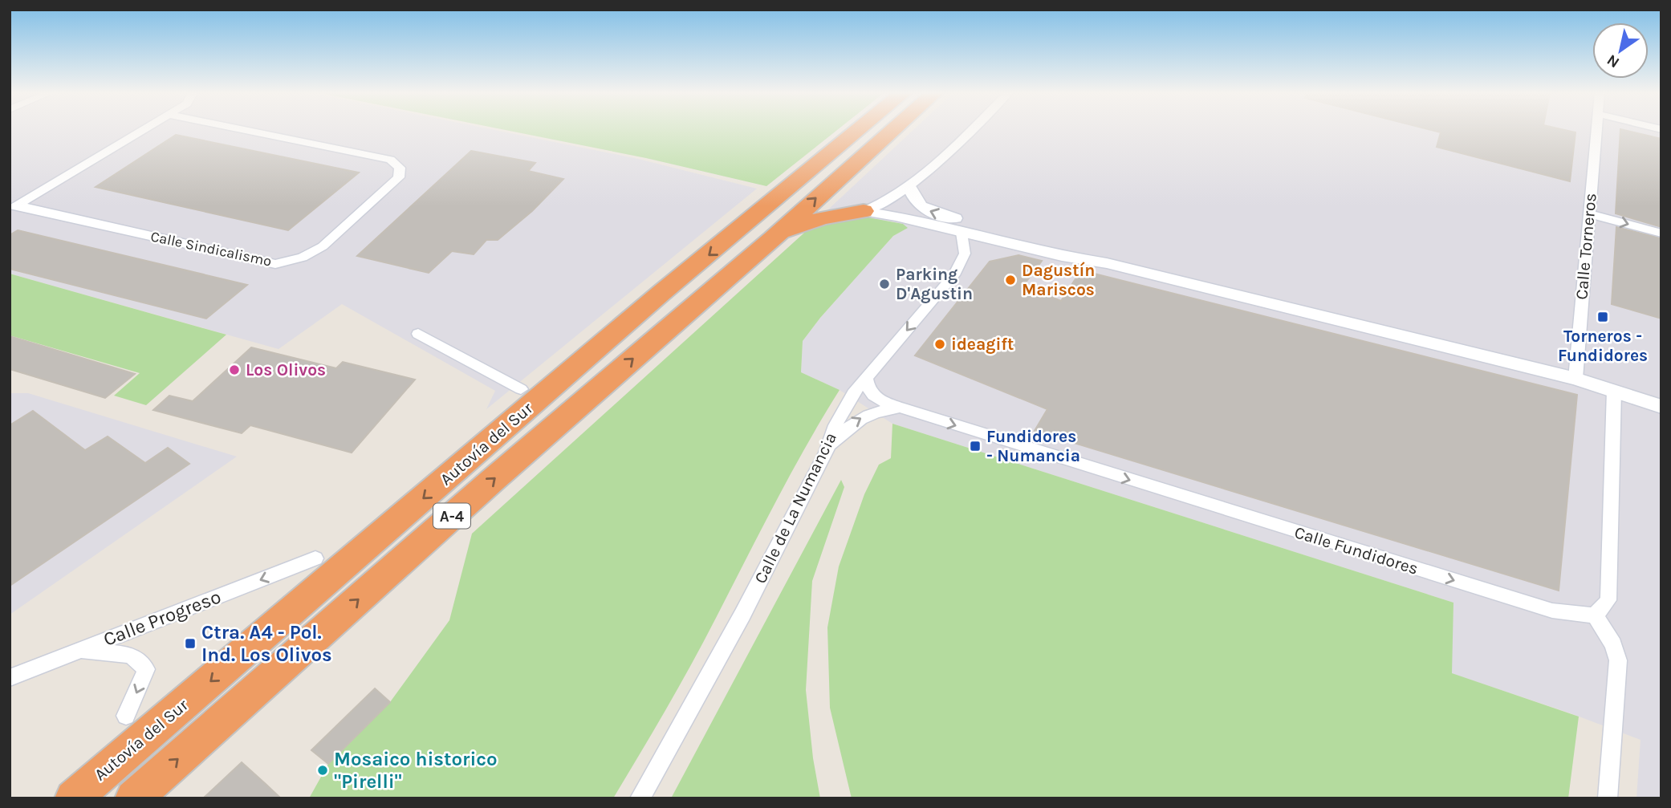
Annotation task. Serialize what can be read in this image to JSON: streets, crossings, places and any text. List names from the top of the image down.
{
  "streets": {
    "highway": ["Autovía del Sur", "A-4"],
    "street": [
      "Calle Torneros",
      "Calle Sindicalismo",
      "Calle de La Numancia",
      "Calle Fundidores",
      "Calle Progreso"
    ]
  },
  "crossings": [
    ["Calle de La Numancia", "Calle Fundidores"]
  ],
  "one_way": ["Calle Fundidores", "Calle Progreso"],
  "places": {
    "other": [
      "Dagustín Mariscos",
      "Parking D'Agustin",
      "ideagift",
      "Los Olivos",
      "Mosaico historico \"Pirelli\""
    ],
    "transit": ["Torneros - Fundidores", "Fundidores - Numancia", "Ctra. A4 - Pol. Ind. Los Olivos"]
  },
  "north": "bottom left"
}
